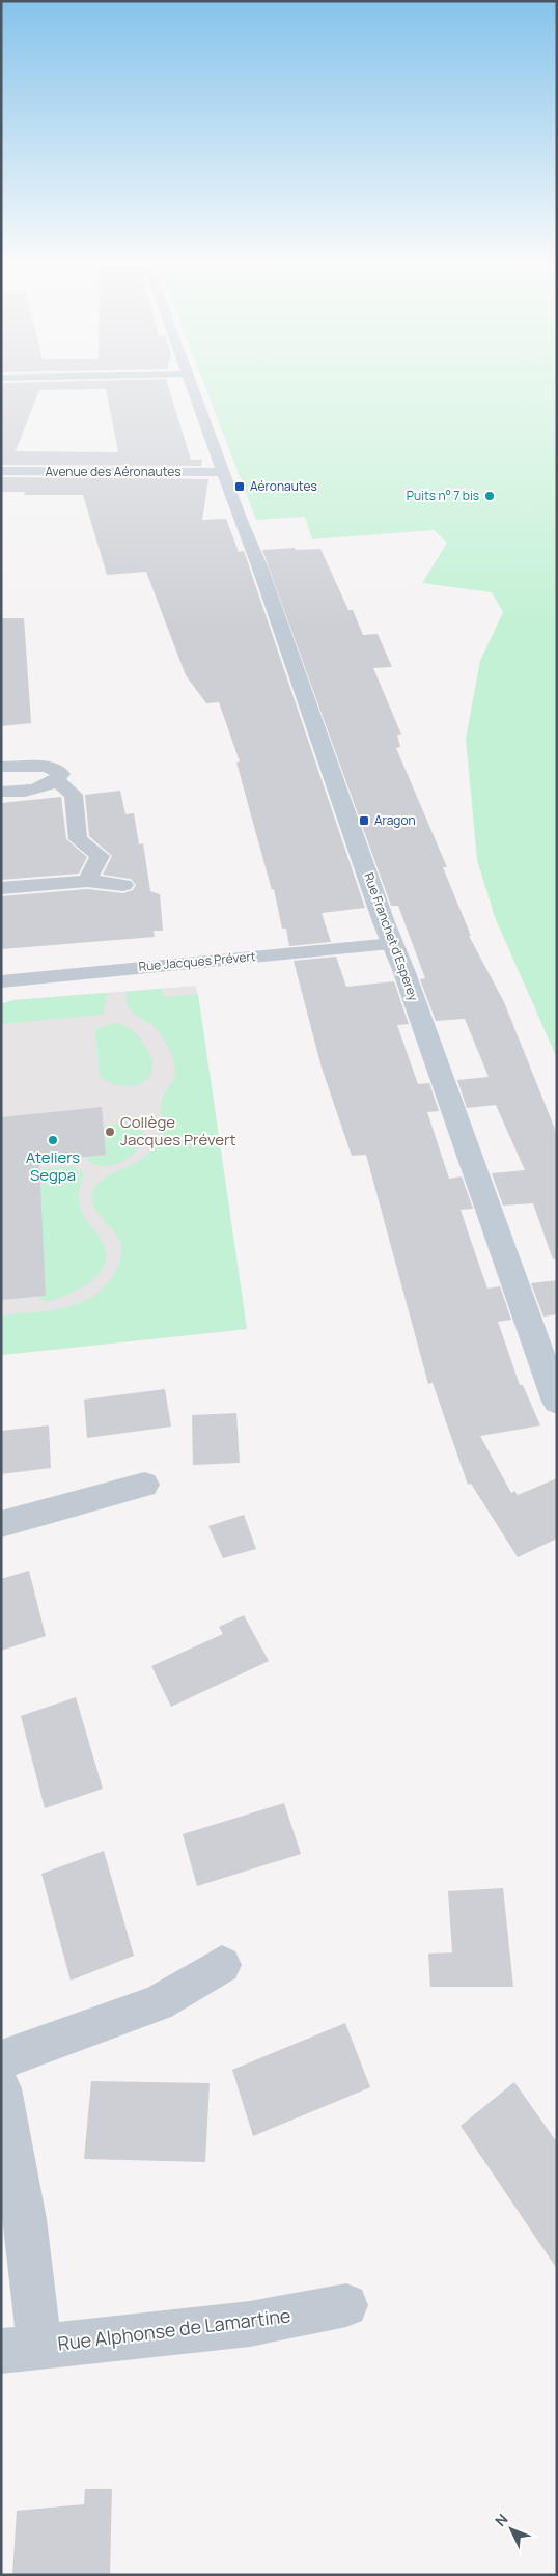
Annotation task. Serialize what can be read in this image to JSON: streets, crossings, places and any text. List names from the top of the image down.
{
  "streets": {
    "street": [
      "Avenue des Aéronautes",
      "Rue Franchet d'Esperey",
      "Rue Jacques Prévert",
      "Rue Alphonse de Lamartine"
    ]
  },
  "crossings": [
    ["Avenue des Aéronautes", "Rue Franchet d'Esperey"],
    ["Rue Franchet d'Esperey", "Rue Jacques Prévert"]
  ],
  "places": {
    "transit": ["Aéronautes", "Aragon"],
    "other": ["Puits n° 7 bis", "Collège Jacques Prévert", "Ateliers Segpa"]
  },
  "north": "top left"
}
